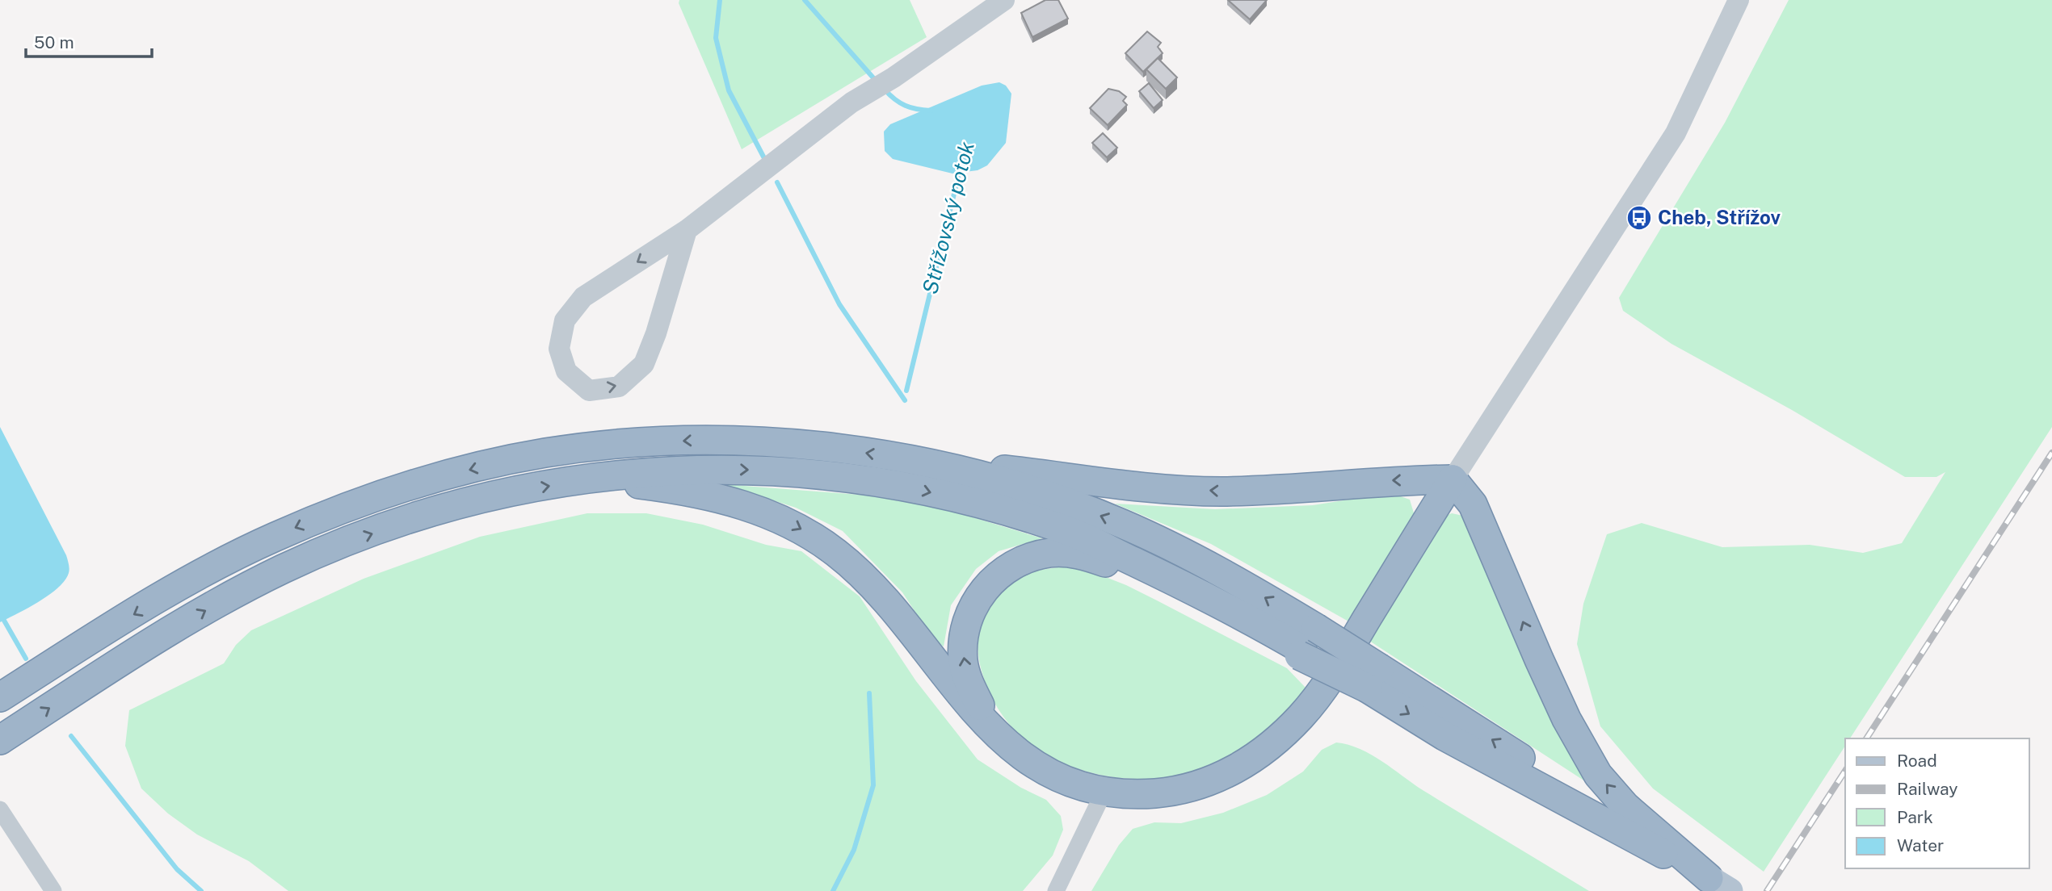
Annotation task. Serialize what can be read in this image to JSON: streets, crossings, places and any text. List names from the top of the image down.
{
  "water": ["Střížovský potok"],
  "places": {
    "bus stop": ["Cheb, Střížov"]
  },
  "legend": [
    "Road",
    "Railway",
    "Park",
    "Water"
  ],
  "scale_bar": "50 m"
}
